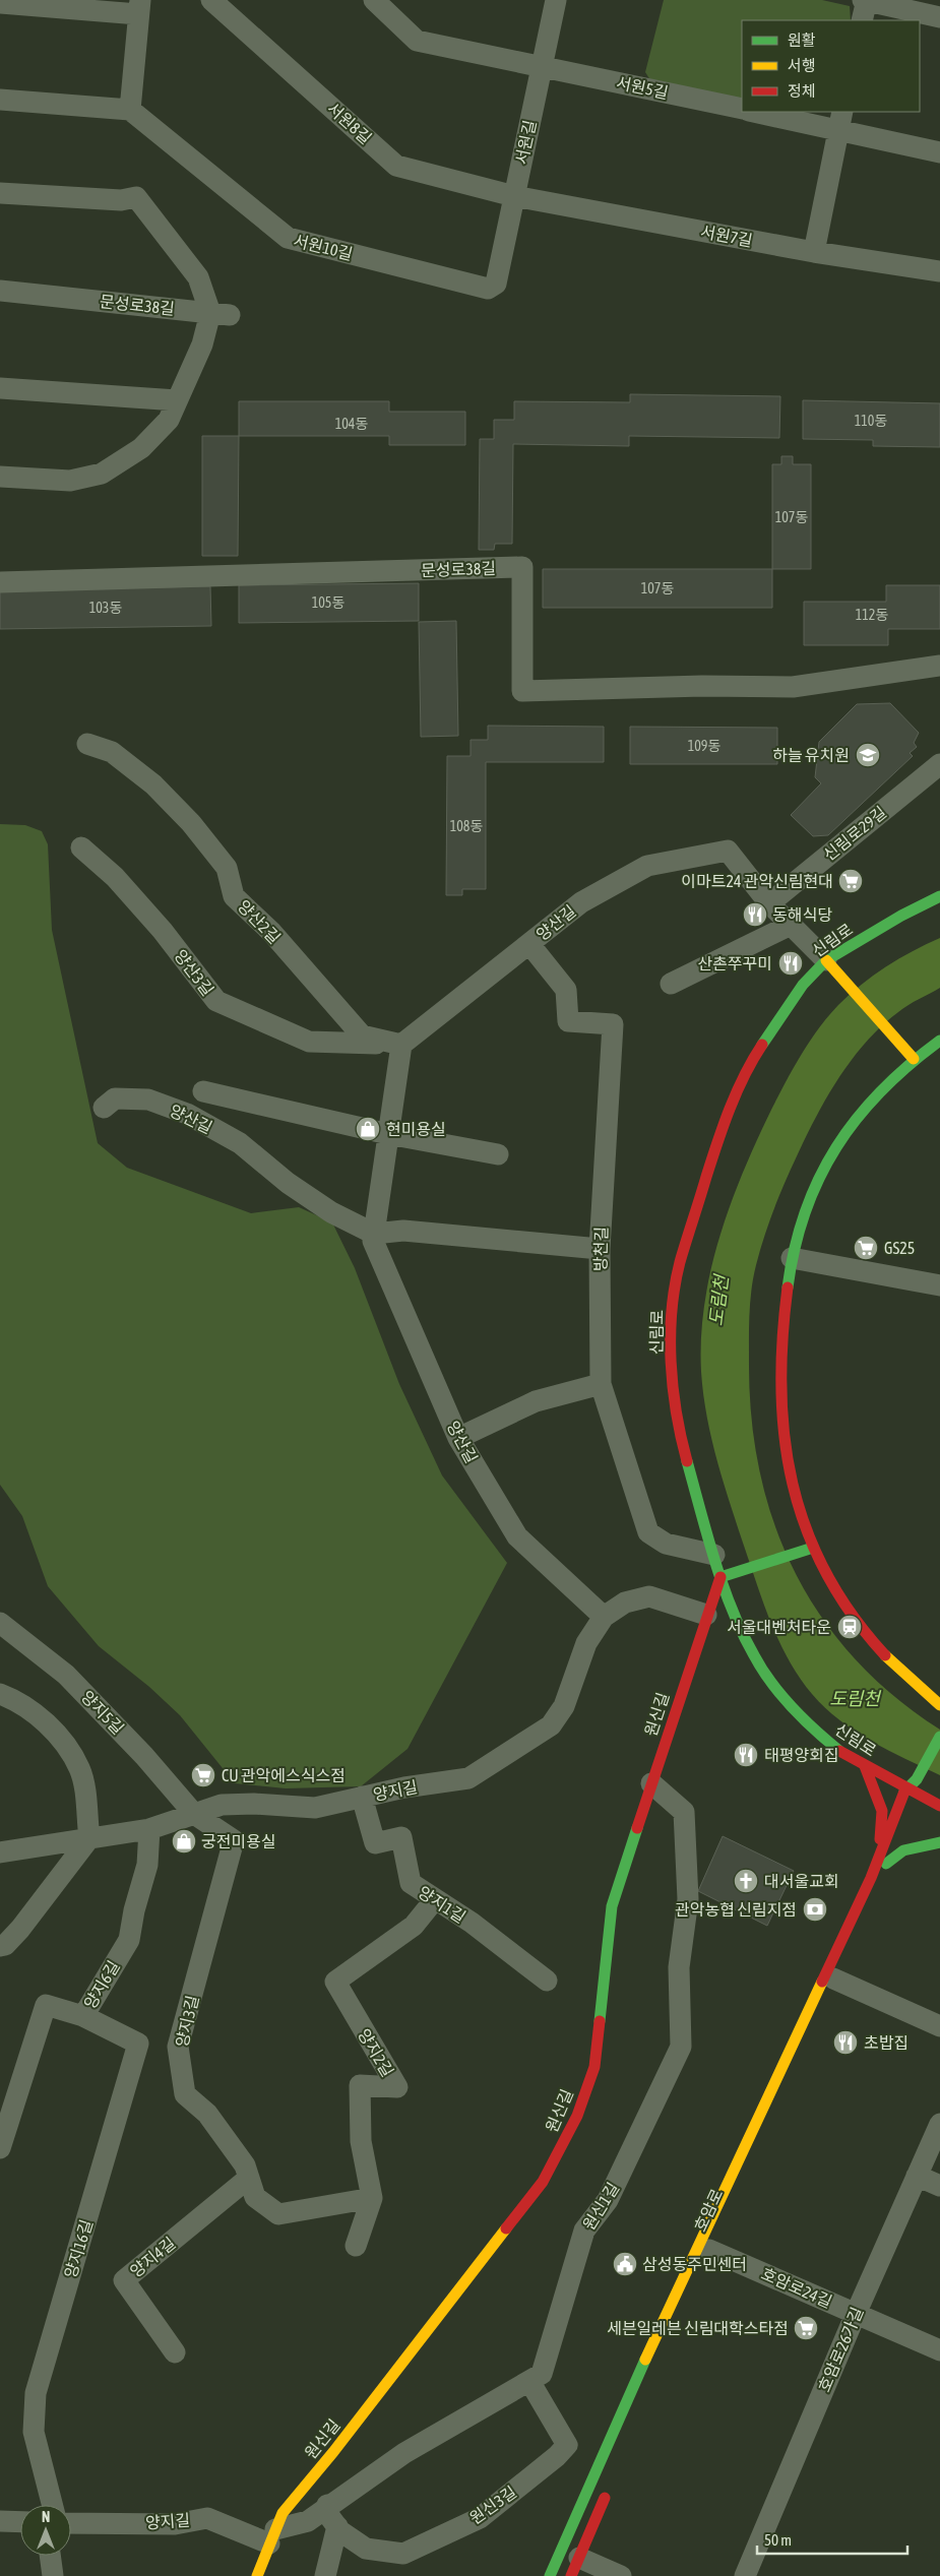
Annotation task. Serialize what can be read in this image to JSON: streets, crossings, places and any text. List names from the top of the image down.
{
  "streets": {
    "main road": ["신림로", "원신길", "호암로"],
    "street": [
      "서원5길",
      "서원8길",
      "서원길",
      "서원7길",
      "서원10길",
      "문성로38길",
      "신림로29길",
      "양산2길",
      "양산길",
      "양산3길",
      "방천길",
      "양지5길",
      "양지길",
      "양지1길",
      "양지6길",
      "양지3길",
      "양지2길",
      "원신1길",
      "양지16길",
      "양지4길",
      "호암로24길",
      "호암로26가길",
      "원신3길"
    ]
  },
  "crossings": [
    ["서원5길", "서원길"],
    ["서원8길", "서원길"],
    ["서원8길", "서원7길"],
    ["서원길", "서원7길"],
    ["서원길", "서원10길"],
    ["신림로29길", "양산길"],
    ["양산2길", "양산길"],
    ["양산2길", "양산3길"],
    ["양산길", "신림로"],
    ["양산길", "양산3길"],
    ["양산길", "방천길"],
    ["양산길", "양지길"],
    ["신림로", "방천길"],
    ["신림로", "원신길"],
    ["양지5길", "양지길"],
    ["양지5길", "양지3길"],
    ["원신길", "양지길"],
    ["원신길", "원신1길"],
    ["양지길", "양지1길"],
    ["양지길", "양지6길"],
    ["양지길", "양지3길"],
    ["양지길", "원신1길"],
    ["양지1길", "양지2길"],
    ["양지6길", "양지16길"],
    ["양지3길", "양지2길"],
    ["양지3길", "양지4길"],
    ["원신1길", "원신3길"],
    ["호암로", "호암로24길"],
    ["호암로24길", "호암로26가길"]
  ],
  "water": ["도림천"],
  "places": {
    "school or university": ["하늘 유치원"],
    "supermarket": [
      "이마트24 관악신림현대",
      "GS25",
      "CU 관악에스식스점",
      "세븐일레븐 신림대학스타점"
    ],
    "restaurant": [
      "동해식당",
      "산촌쭈꾸미",
      "태평양회집",
      "초밥집"
    ],
    "shop": ["현미용실", "궁전미용실"],
    "station": ["서울대벤처타운"],
    "church": ["대서울교회"],
    "bank": ["관악농협 신림지점"],
    "public building": ["삼성동주민센터"]
  },
  "house_numbers": [
    "110동",
    "104동",
    "107동",
    "107동",
    "105동",
    "103동",
    "112동",
    "109동",
    "108동"
  ],
  "legend": ["원활", "서행", "정체"],
  "scale_bar": "50 m",
  "north": "top"
}
